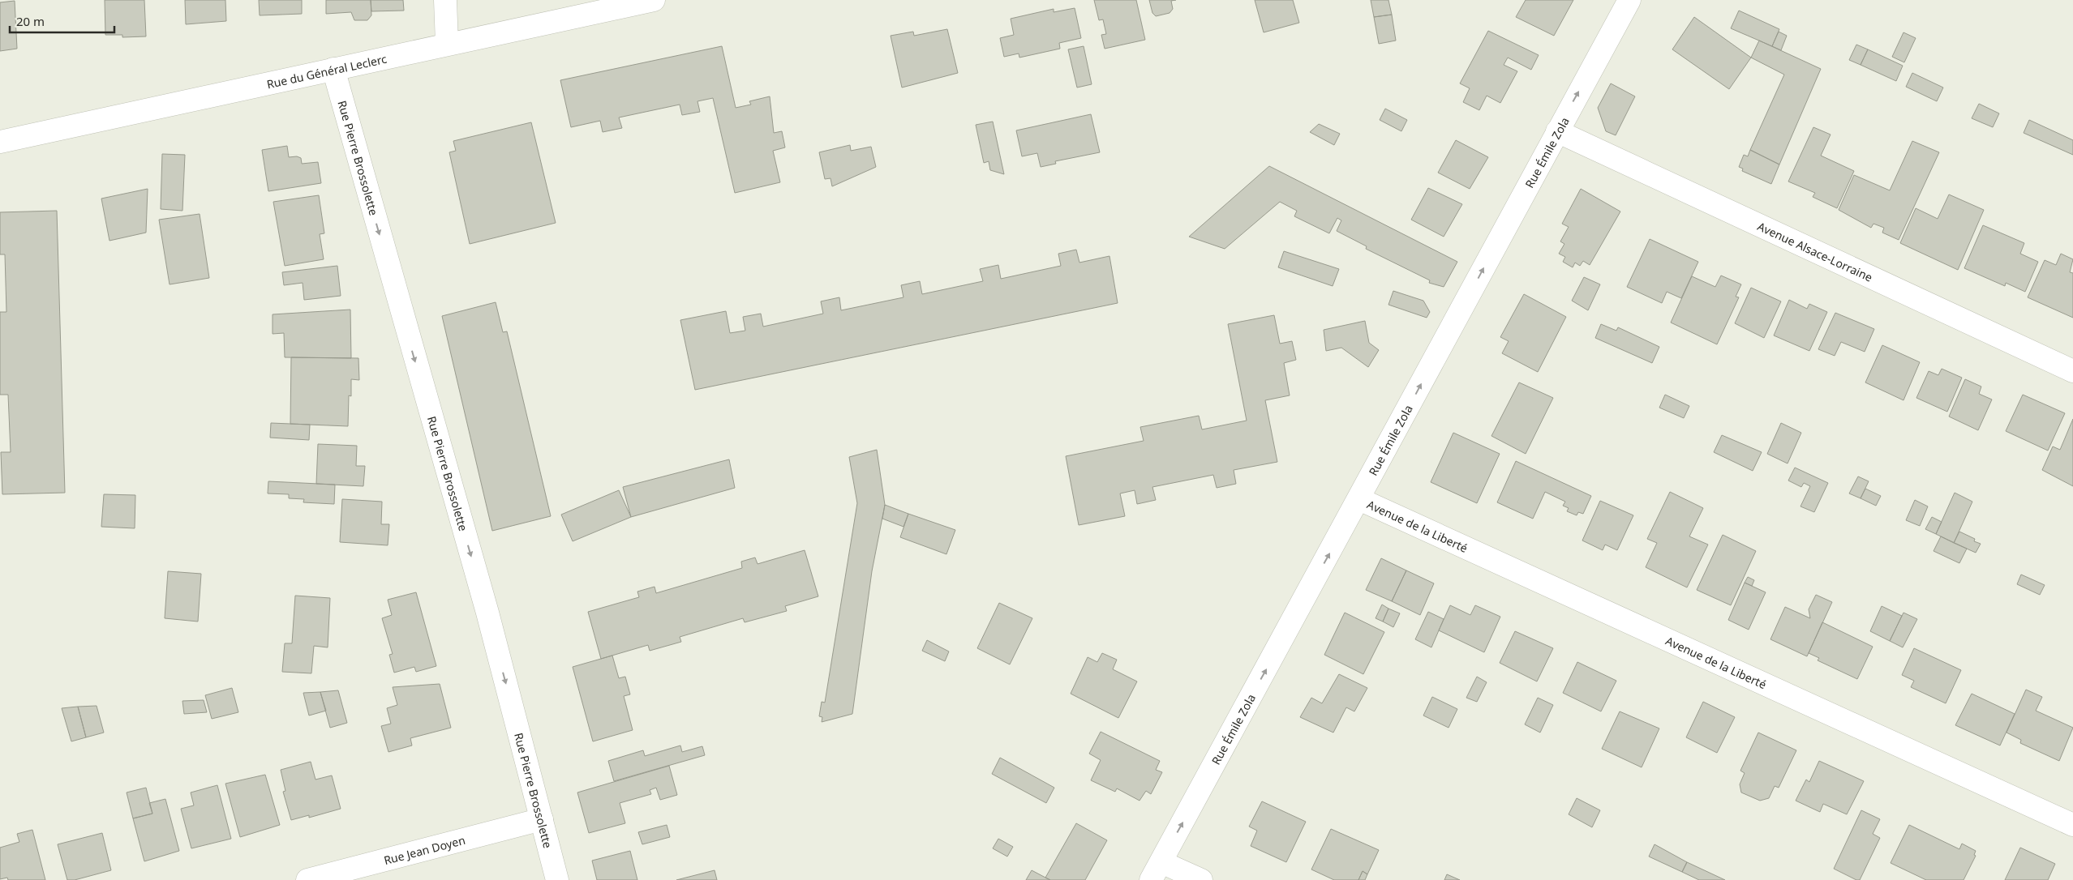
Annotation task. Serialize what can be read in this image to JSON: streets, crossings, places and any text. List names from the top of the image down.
{
  "streets": {
    "street": [
      "Rue du Général Leclerc",
      "Rue Émile Zola",
      "Rue Pierre Brossolette",
      "Avenue Alsace-Lorraine",
      "Avenue de la Liberté",
      "Rue Jean Doyen"
    ]
  },
  "crossings": [
    ["Rue du Général Leclerc", "Rue Pierre Brossolette"],
    ["Rue Émile Zola", "Avenue Alsace-Lorraine"],
    ["Rue Émile Zola", "Avenue de la Liberté"],
    ["Rue Pierre Brossolette", "Rue Jean Doyen"]
  ],
  "one_way": ["Rue Émile Zola", "Rue Pierre Brossolette"],
  "scale_bar": "20 m"
}
